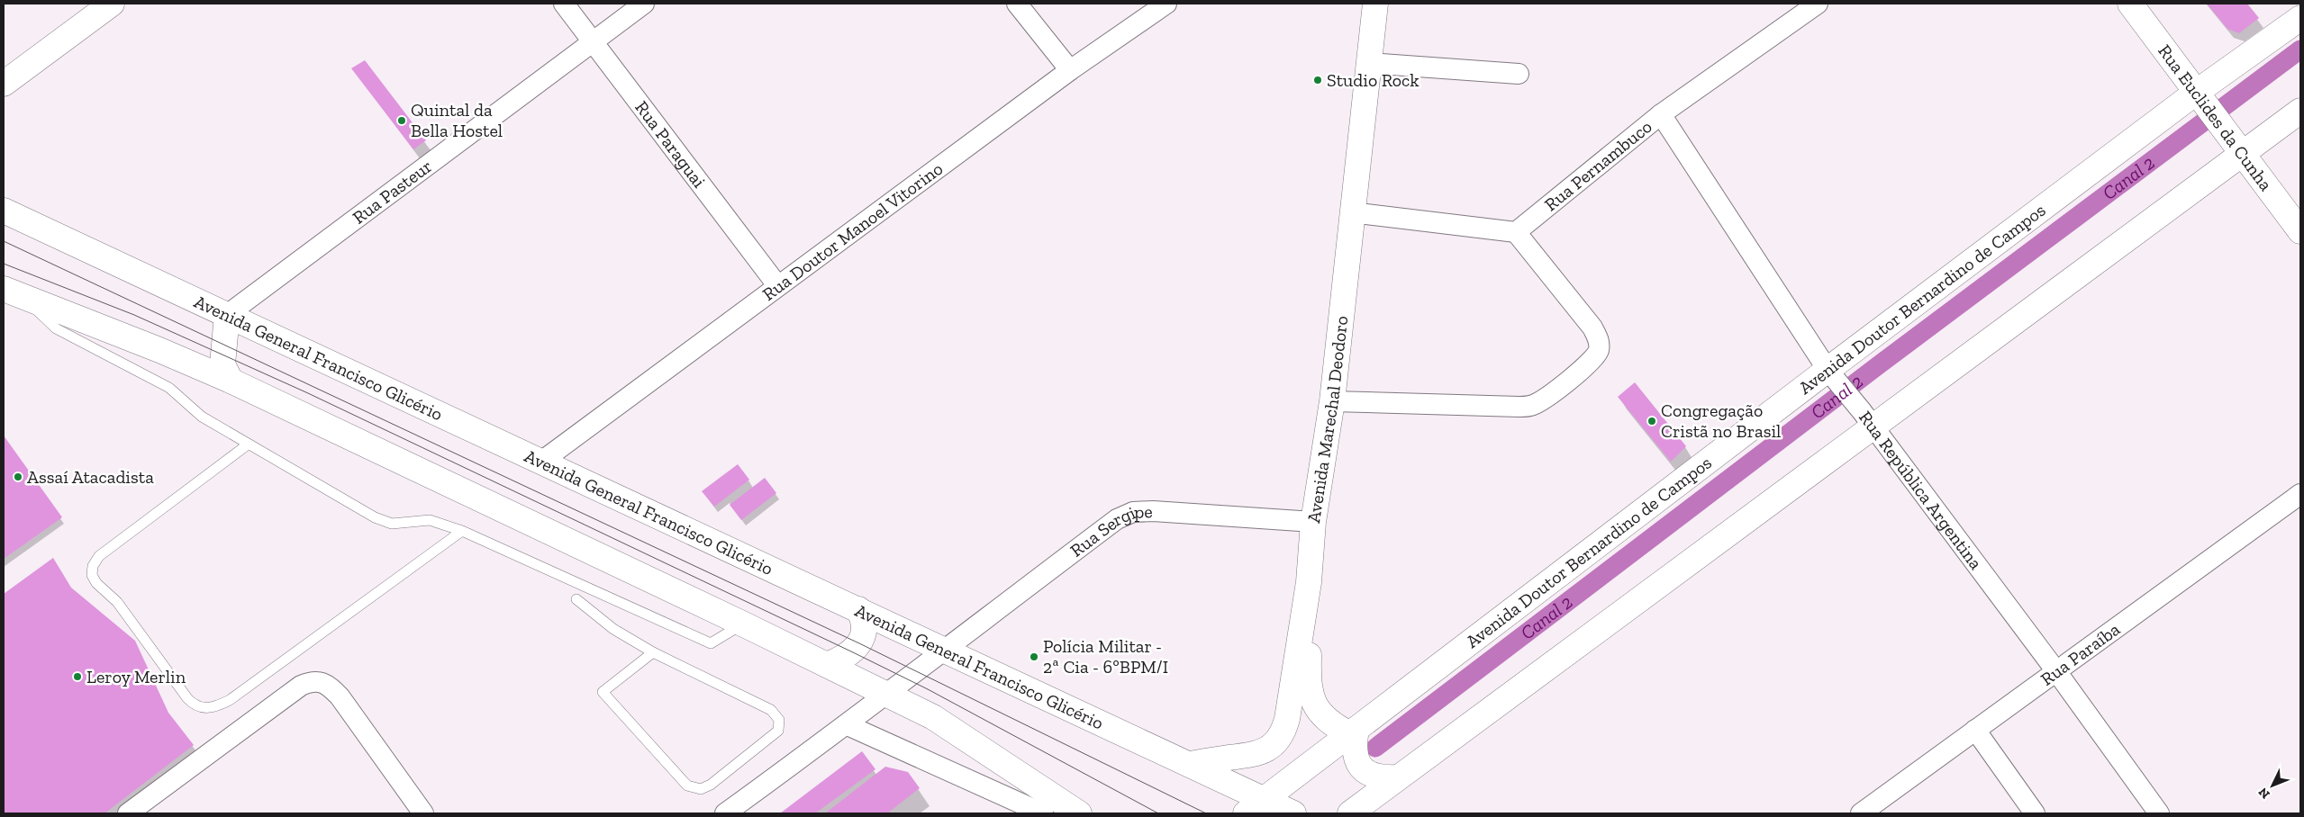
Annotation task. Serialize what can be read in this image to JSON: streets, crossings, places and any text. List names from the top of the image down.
{
  "streets": {
    "main road": [
      "Rua Euclides da Cunha",
      "Avenida Doutor Bernardino de Campos",
      "Avenida General Francisco Glicério",
      "Avenida Marechal Deodoro"
    ],
    "street": [
      "Rua Paraguai",
      "Rua Pernambuco",
      "Rua Pasteur",
      "Rua Doutor Manoel Vitorino",
      "Rua República Argentina",
      "Rua Sergipe",
      "Rua Paraíba"
    ]
  },
  "crossings": [
    ["Rua Euclides da Cunha", "Avenida Doutor Bernardino de Campos"],
    ["Rua Paraguai", "Rua Pasteur"],
    ["Rua Paraguai", "Rua Doutor Manoel Vitorino"],
    ["Rua Pernambuco", "Rua República Argentina"],
    ["Rua Pasteur", "Avenida General Francisco Glicério"],
    ["Rua Doutor Manoel Vitorino", "Avenida General Francisco Glicério"],
    ["Avenida Doutor Bernardino de Campos", "Avenida General Francisco Glicério"],
    ["Avenida Doutor Bernardino de Campos", "Rua República Argentina"],
    ["Avenida General Francisco Glicério", "Avenida Marechal Deodoro"],
    ["Avenida General Francisco Glicério", "Rua Sergipe"],
    ["Avenida Marechal Deodoro", "Rua Sergipe"],
    ["Rua República Argentina", "Rua Paraíba"]
  ],
  "water": ["Canal 2"],
  "places": [
    "Studio Rock",
    "Quintal da Bella Hostel",
    "Congregação Cristã no Brasil",
    "Assaí Atacadista",
    "Polícia Militar - 2ª Cia - 6ºBPM/I",
    "Leroy Merlin"
  ],
  "north": "bottom left"
}
